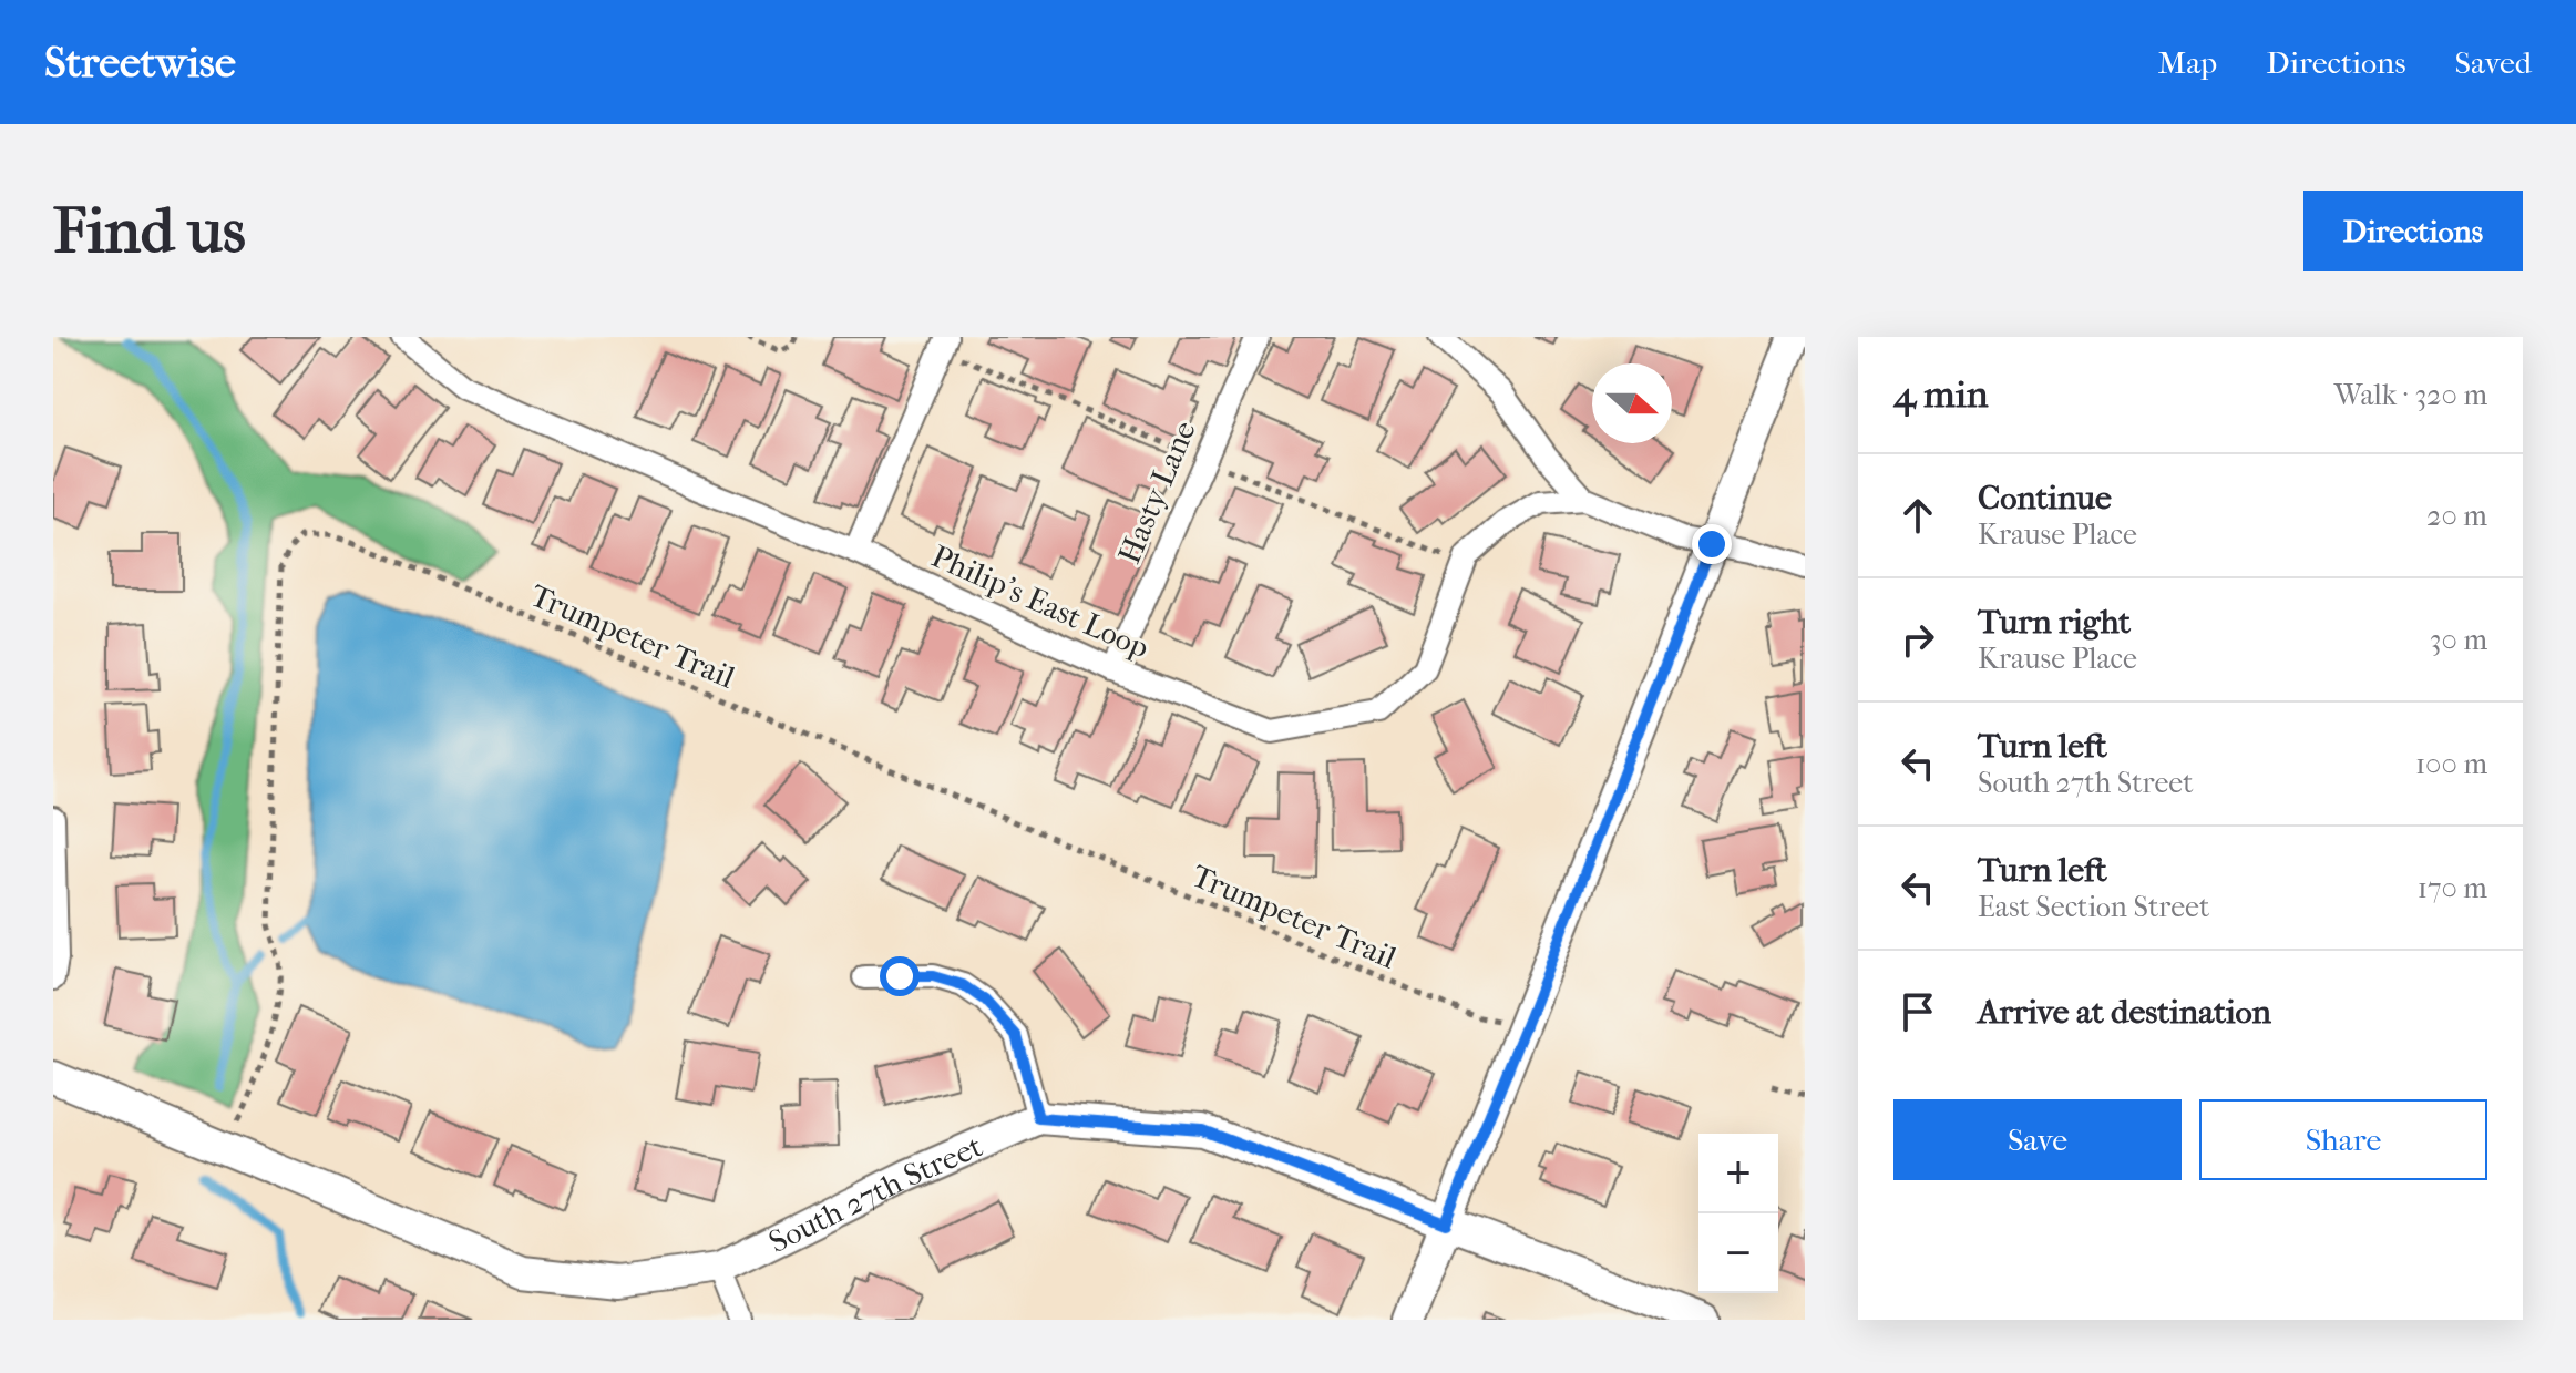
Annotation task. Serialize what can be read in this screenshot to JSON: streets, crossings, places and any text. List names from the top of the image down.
{
  "streets": {
    "street": ["Hasty Lane", "Philip's East Loop", "South 27th Street"],
    "path": ["Trumpeter Trail"]
  },
  "crossings": [
    ["Hasty Lane", "Philip's East Loop"]
  ],
  "north": "right",
  "page": {
    "header": "Streetwise",
    "nav": ["Map", "Directions", "Saved"],
    "buttons": [
      "Directions",
      ["Save", "Share"]
    ],
    "title": "Find us",
    "heading": ["4 min", "Walk · 320 m"],
    "list": [
      ["Continue", "Krause Place", "20 m"],
      ["Turn right", "Krause Place", "30 m"],
      ["Turn left", "South 27th Street", "100 m"],
      ["Turn left", "East Section Street", "170 m"],
      "Arrive at destination"
    ],
    "map_buttons": ["+", "−"]
  }
}
